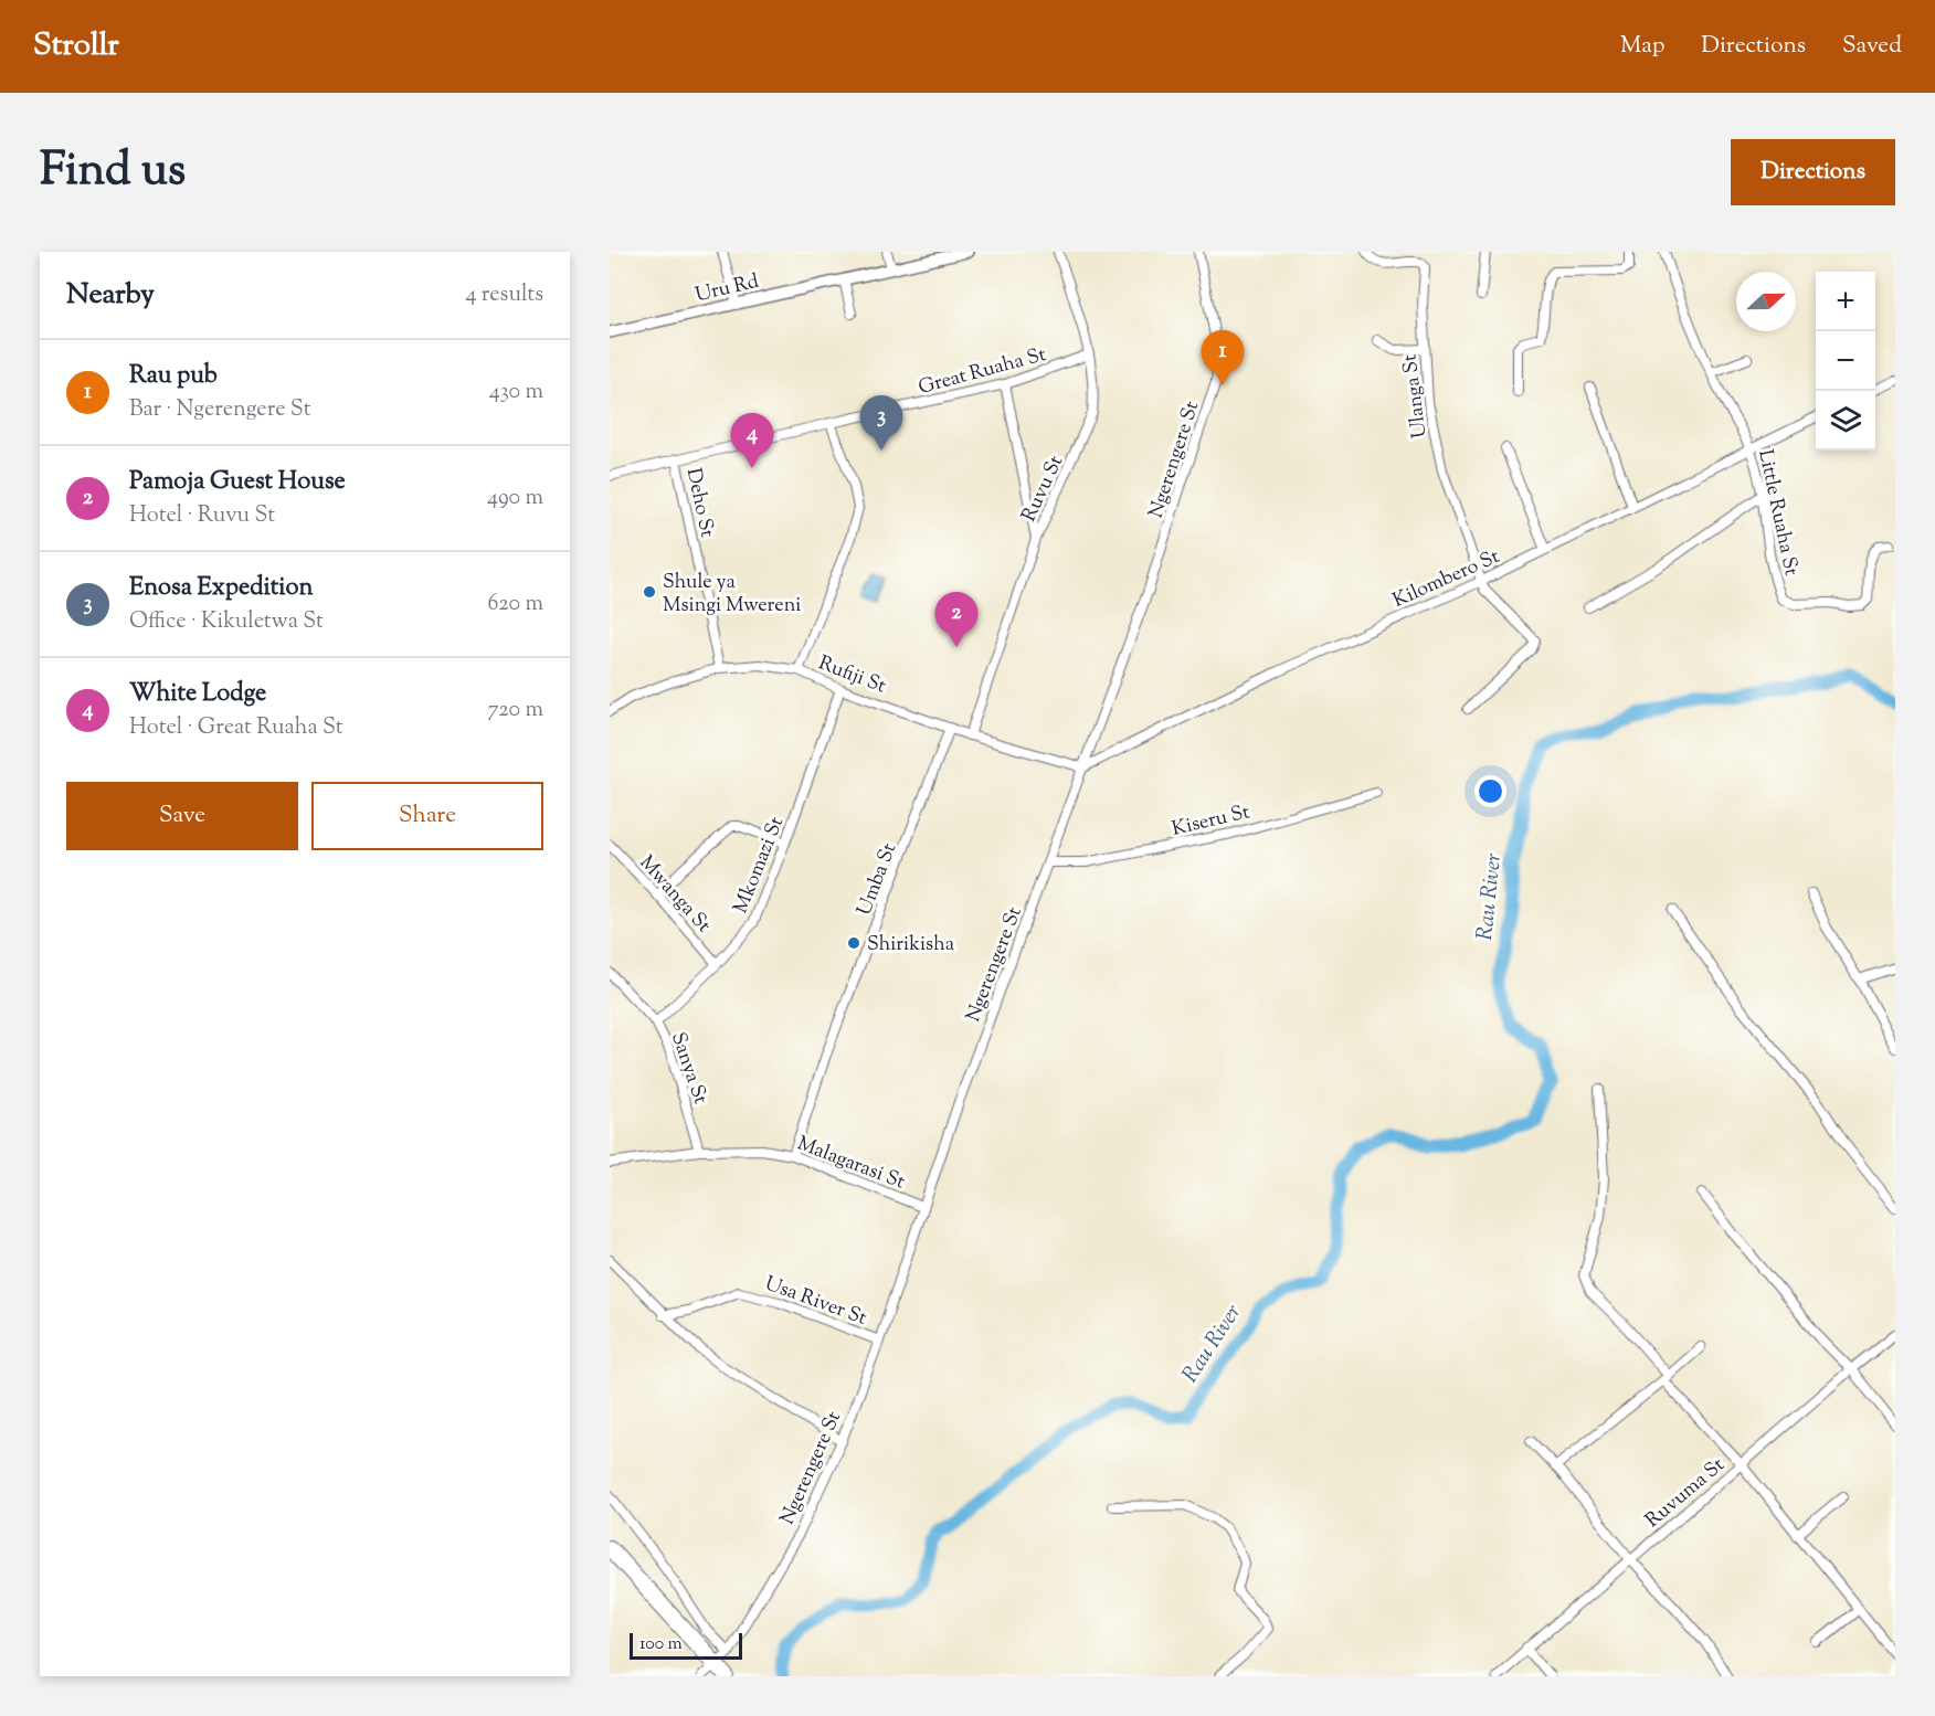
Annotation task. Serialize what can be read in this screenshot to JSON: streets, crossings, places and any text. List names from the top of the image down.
{
  "streets": {
    "street": [
      "Uru Rd",
      "Great Ruaha St",
      "Ulanga St",
      "Ngerengere St",
      "Ruvu St",
      "Deho St",
      "Little Ruaha St",
      "Kilombero St",
      "Rufiji St",
      "Kiseru St",
      "Mkomazi St",
      "Umba St",
      "Mwanga St",
      "Sanya St",
      "Malagarasi St",
      "Usa River St",
      "Ruvuma St"
    ]
  },
  "crossings": [
    ["Great Ruaha St", "Ruvu St"],
    ["Great Ruaha St", "Deho St"],
    ["Ulanga St", "Kilombero St"],
    ["Ngerengere St", "Kilombero St"],
    ["Ngerengere St", "Rufiji St"],
    ["Ngerengere St", "Kiseru St"],
    ["Ngerengere St", "Malagarasi St"],
    ["Ngerengere St", "Usa River St"],
    ["Ruvu St", "Rufiji St"],
    ["Deho St", "Rufiji St"],
    ["Little Ruaha St", "Kilombero St"],
    ["Kilombero St", "Rufiji St"],
    ["Rufiji St", "Mkomazi St"],
    ["Rufiji St", "Umba St"],
    ["Mkomazi St", "Mwanga St"],
    ["Mkomazi St", "Sanya St"],
    ["Umba St", "Malagarasi St"],
    ["Sanya St", "Malagarasi St"]
  ],
  "water": ["Rau River"],
  "places": ["Shule ya Msingi Mwereni", "Shirikisha"],
  "scale_bar": "100 m",
  "north": "right",
  "page": {
    "header": "Strollr",
    "nav": ["Map", "Directions", "Saved"],
    "title": "Find us",
    "buttons": [
      "Directions",
      ["Save", "Share"]
    ],
    "heading": ["Nearby", "4 results"],
    "map_buttons": ["+", "−"],
    "pins": [
      "1",
      "3",
      "4",
      "2"
    ],
    "list": [
      {
        "mark": "1",
        "name": "Rau pub",
        "note": "Bar · Ngerengere St",
        "value": "430 m"
      },
      {
        "mark": "2",
        "name": "Pamoja Guest House",
        "note": "Hotel · Ruvu St",
        "value": "490 m"
      },
      {
        "mark": "3",
        "name": "Enosa Expedition",
        "note": "Office · Kikuletwa St",
        "value": "620 m"
      },
      {
        "mark": "4",
        "name": "White Lodge",
        "note": "Hotel · Great Ruaha St",
        "value": "720 m"
      }
    ],
    "scale": "100 m"
  }
}
